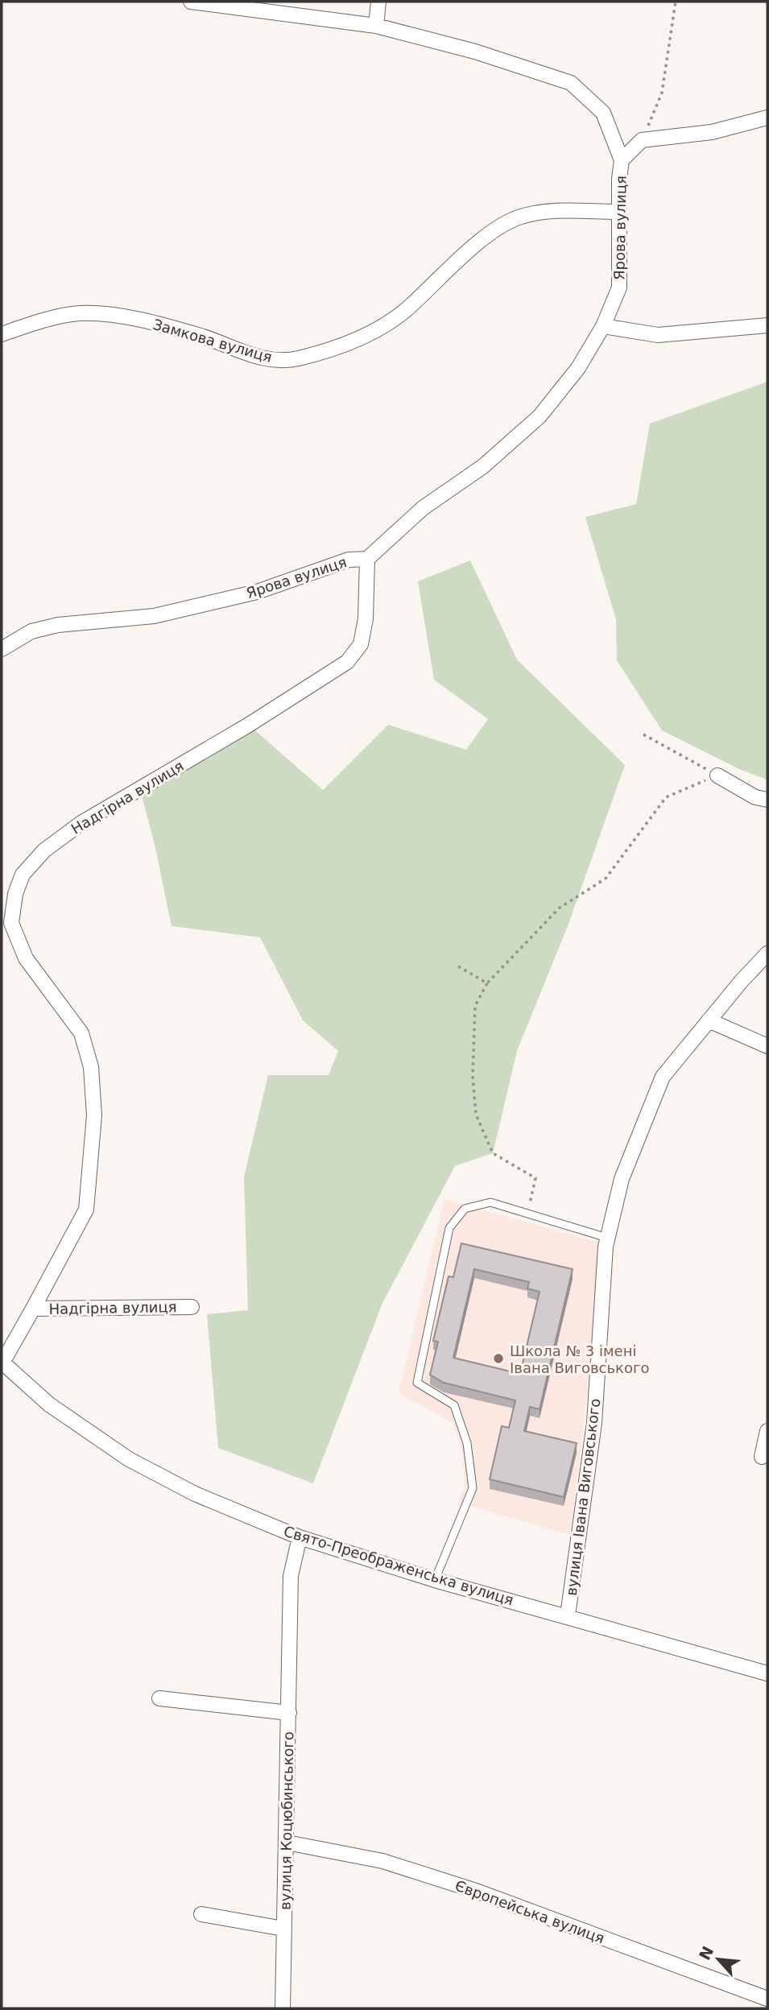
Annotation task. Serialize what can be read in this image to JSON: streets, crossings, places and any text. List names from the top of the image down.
{
  "streets": {
    "street": [
      "Ярова вулиця",
      "Замкова вулиця",
      "Надгірна вулиця",
      "вулиця Івана Виговського",
      "Свято-Преображенська вулиця",
      "вулиця Коцюбинського",
      "Європейська вулиця"
    ]
  },
  "crossings": [
    ["Ярова вулиця", "Замкова вулиця"],
    ["Ярова вулиця", "Надгірна вулиця"],
    ["Надгірна вулиця", "Свято-Преображенська вулиця"],
    ["вулиця Івана Виговського", "Свято-Преображенська вулиця"],
    ["Свято-Преображенська вулиця", "вулиця Коцюбинського"],
    ["вулиця Коцюбинського", "Європейська вулиця"]
  ],
  "places": ["Школа № 3 імені Івана Виговського"],
  "north": "top left"
}
